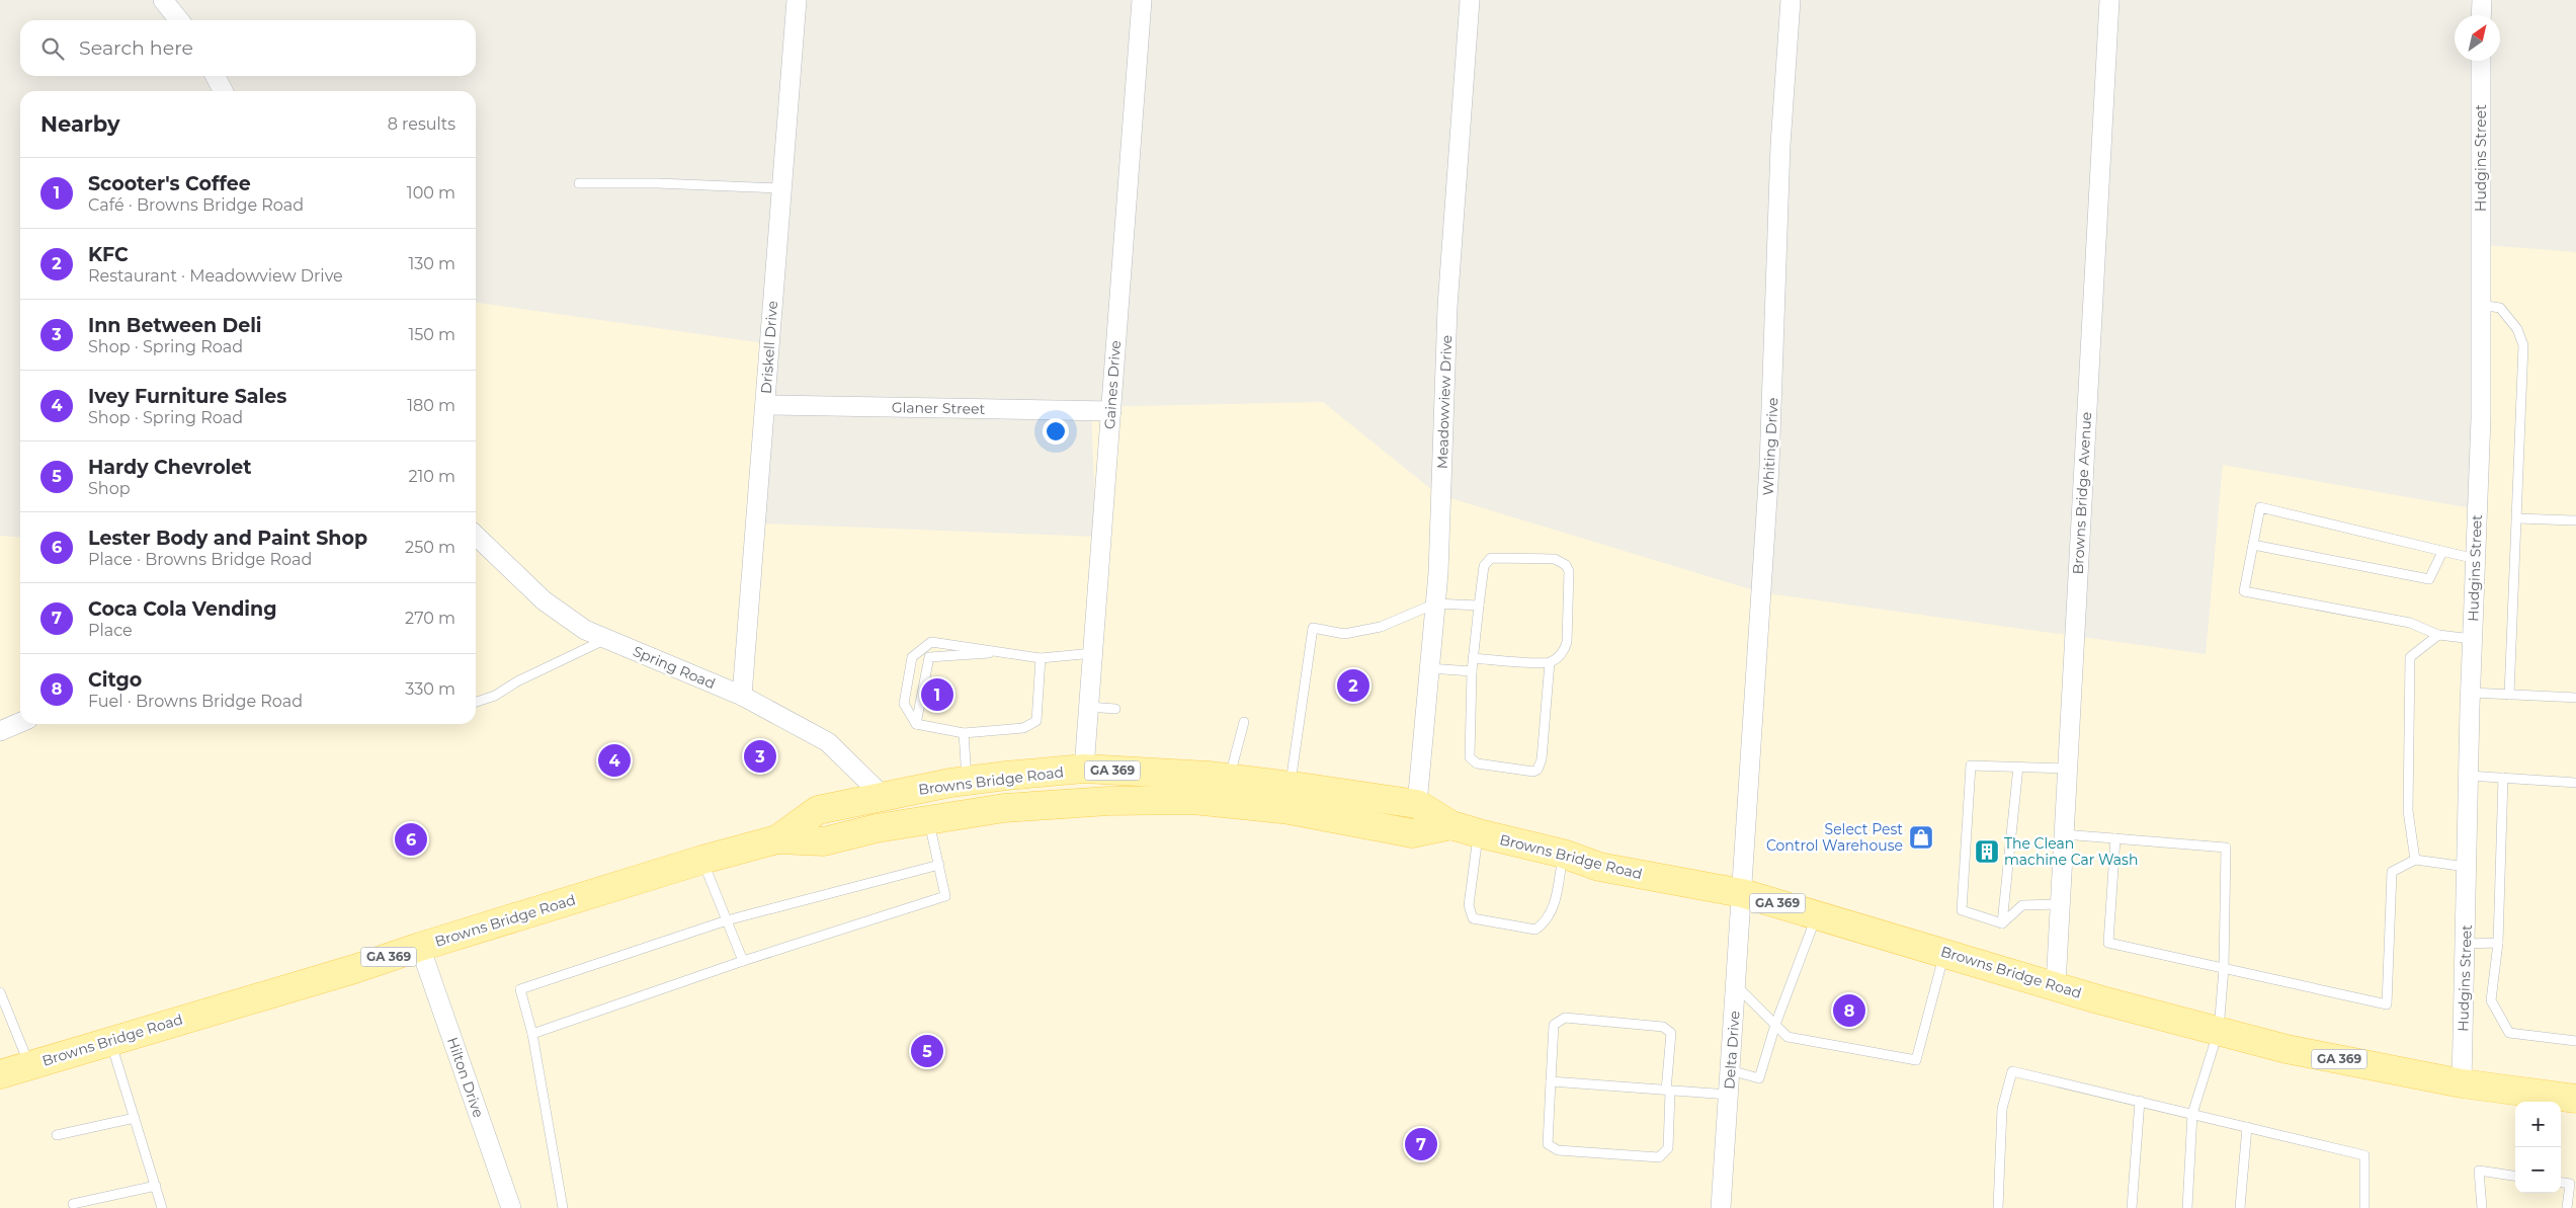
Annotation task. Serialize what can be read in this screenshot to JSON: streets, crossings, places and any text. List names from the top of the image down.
{
  "streets": {
    "main road": ["GA 369", "Browns Bridge Road"],
    "street": [
      "Hudgins Street",
      "Driskell Drive",
      "Gaines Drive",
      "Meadowview Drive",
      "Glaner Street",
      "Whiting Drive",
      "Browns Bridge Avenue",
      "Spring Road",
      "Delta Drive",
      "Hilton Drive"
    ]
  },
  "crossings": [
    ["Hudgins Street", "Browns Bridge Road"],
    ["Driskell Drive", "Glaner Street"],
    ["Driskell Drive", "Spring Road"],
    ["Gaines Drive", "Glaner Street"],
    ["Gaines Drive", "Browns Bridge Road"],
    ["Meadowview Drive", "Browns Bridge Road"],
    ["Whiting Drive", "Browns Bridge Road"],
    ["Whiting Drive", "Delta Drive"],
    ["Browns Bridge Avenue", "Browns Bridge Road"],
    ["Spring Road", "Browns Bridge Road"],
    ["Browns Bridge Road", "Delta Drive"],
    ["Browns Bridge Road", "Hilton Drive"]
  ],
  "places": {
    "shop": ["Select Pest Control Warehouse"],
    "building": ["The Clean machine Car Wash"]
  },
  "north": "top right",
  "page": {
    "search": "Search here",
    "heading": ["Nearby", "8 results"],
    "list": [
      {
        "mark": "1",
        "name": "Scooter's Coffee",
        "note": "Café · Browns Bridge Road",
        "value": "100 m"
      },
      {
        "mark": "2",
        "name": "KFC",
        "note": "Restaurant · Meadowview Drive",
        "value": "130 m"
      },
      {
        "mark": "3",
        "name": "Inn Between Deli",
        "note": "Shop · Spring Road",
        "value": "150 m"
      },
      {
        "mark": "4",
        "name": "Ivey Furniture Sales",
        "note": "Shop · Spring Road",
        "value": "180 m"
      },
      {
        "mark": "5",
        "name": "Hardy Chevrolet",
        "note": "Shop",
        "value": "210 m"
      },
      {
        "mark": "6",
        "name": "Lester Body and Paint Shop",
        "note": "Place · Browns Bridge Road",
        "value": "250 m"
      },
      {
        "mark": "7",
        "name": "Coca Cola Vending",
        "note": "Place",
        "value": "270 m"
      },
      {
        "mark": "8",
        "name": "Citgo",
        "note": "Fuel · Browns Bridge Road",
        "value": "330 m"
      }
    ],
    "pins": [
      "2",
      "1",
      "3",
      "4",
      "6",
      "8",
      "5",
      "7"
    ],
    "map_buttons": ["+", "−"]
  }
}
